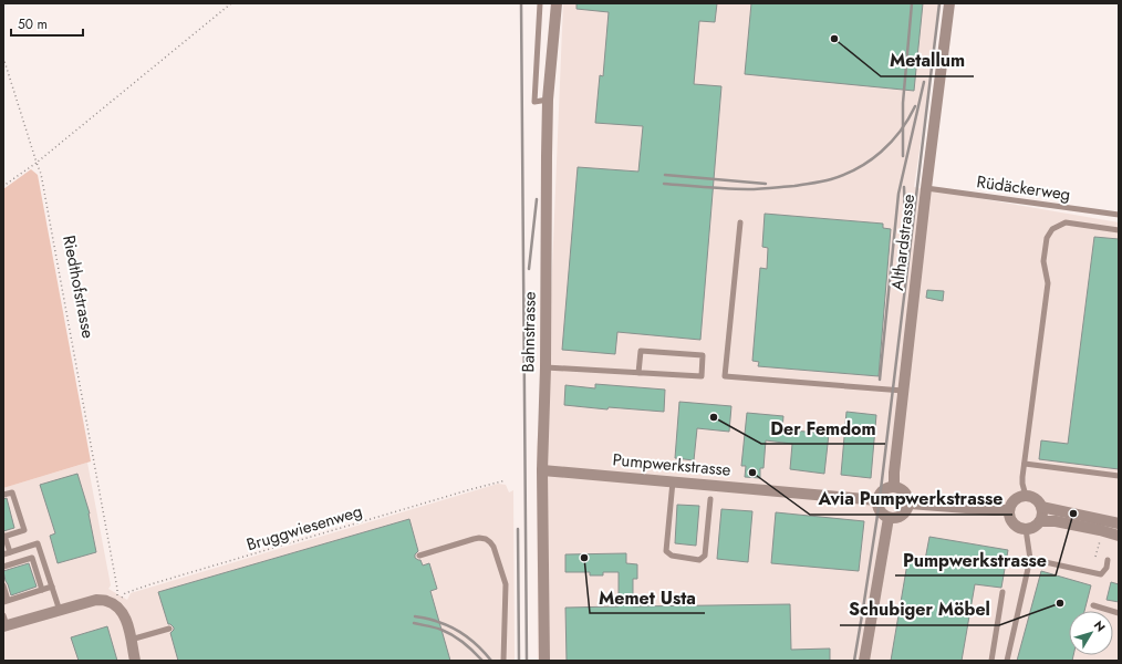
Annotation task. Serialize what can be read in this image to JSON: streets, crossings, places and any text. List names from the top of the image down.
{
  "streets": {
    "street": ["Althardstrasse", "Bahnstrasse", "Pumpwerkstrasse"],
    "lane": ["Rüdäckerweg"],
    "path": ["Riedthofstrasse", "Bruggwiesenweg"]
  },
  "crossings": [
    ["Rüdäckerweg", "Althardstrasse"],
    ["Althardstrasse", "Pumpwerkstrasse"],
    ["Riedthofstrasse", "Bruggwiesenweg"],
    ["Bahnstrasse", "Pumpwerkstrasse"]
  ],
  "places": [
    "Metallum",
    "Der Femdom",
    "Avia Pumpwerkstrasse",
    "Pumpwerkstrasse",
    "Memet Usta",
    "Schubiger Möbel"
  ],
  "scale_bar": "50 m",
  "north": "top right"
}
